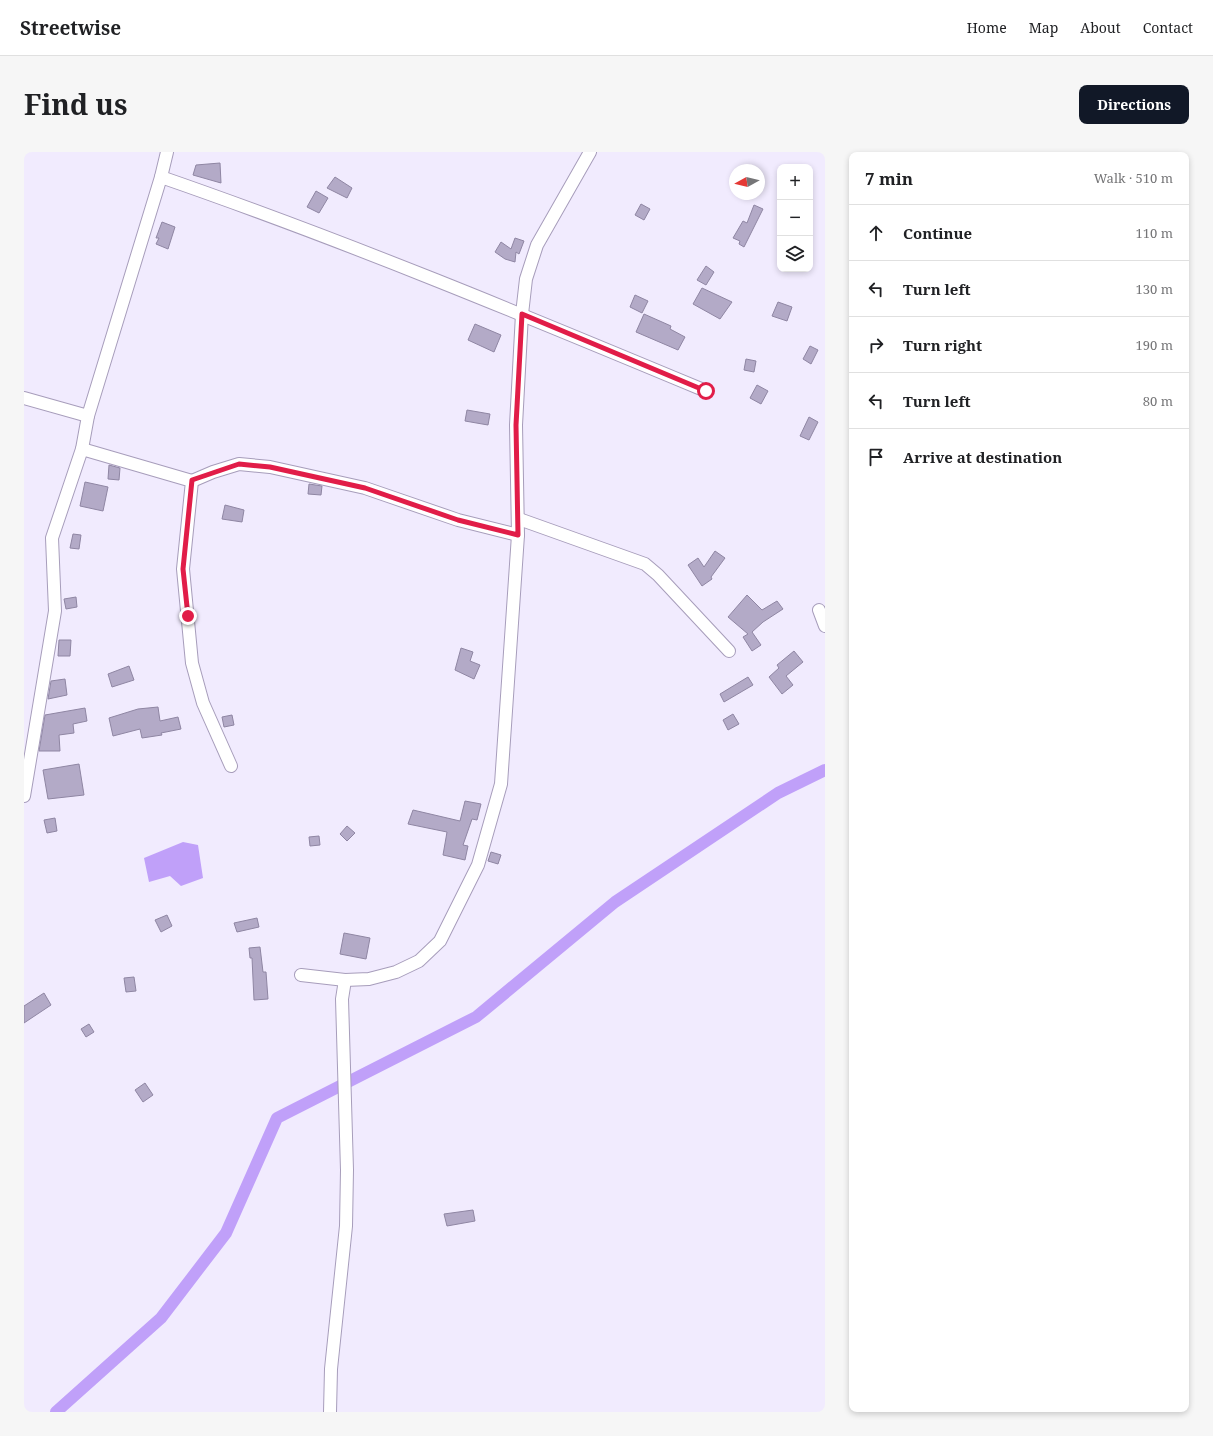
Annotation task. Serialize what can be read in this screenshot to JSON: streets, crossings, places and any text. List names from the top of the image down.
{
  "north": "left",
  "page": {
    "header": "Streetwise",
    "nav": [
      "Home",
      "Map",
      "About",
      "Contact"
    ],
    "title": "Find us",
    "buttons": "Directions",
    "heading": ["7 min", "Walk · 510 m"],
    "map_buttons": ["+", "−"],
    "list": [
      ["Continue", "110 m"],
      ["Turn left", "130 m"],
      ["Turn right", "190 m"],
      ["Turn left", "80 m"],
      "Arrive at destination"
    ]
  }
}
